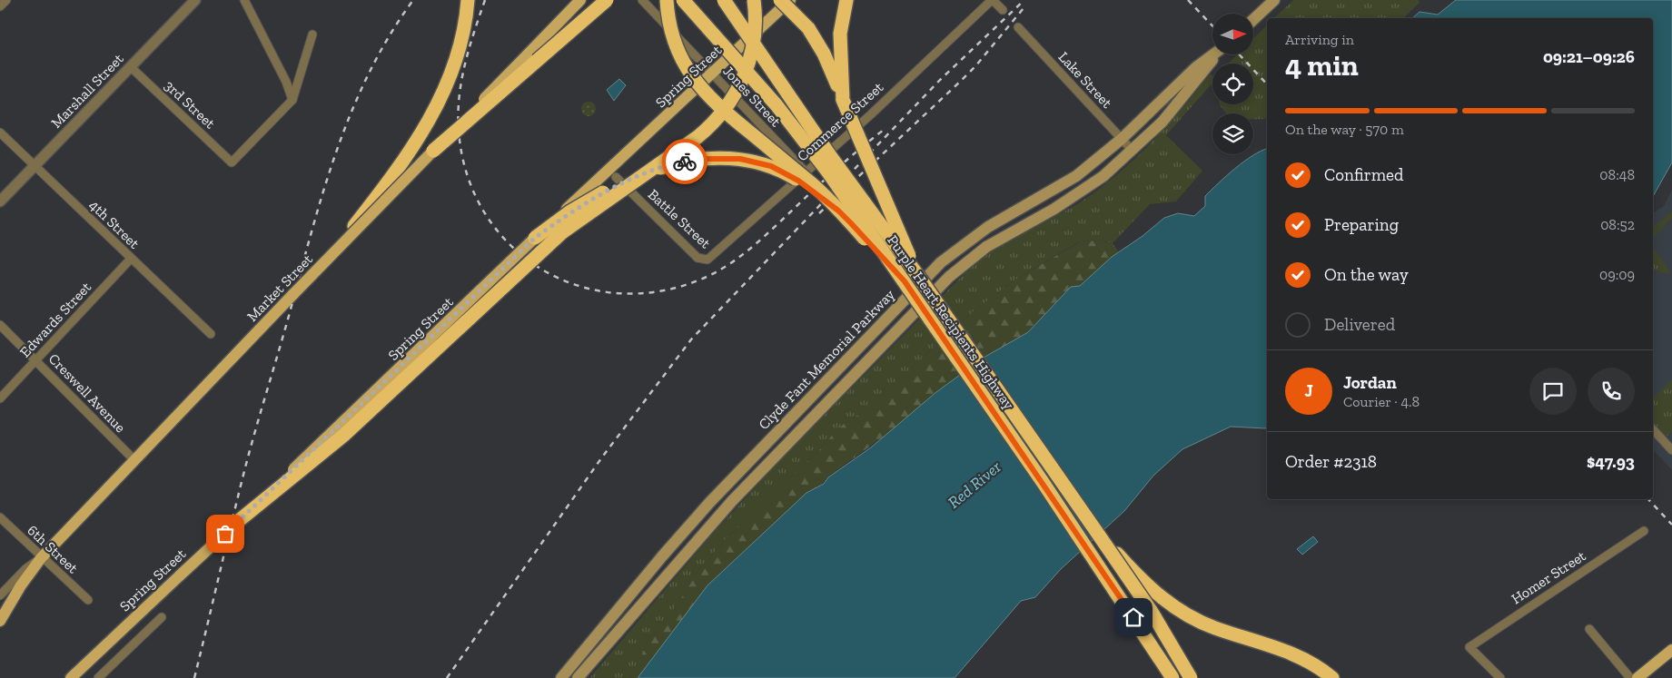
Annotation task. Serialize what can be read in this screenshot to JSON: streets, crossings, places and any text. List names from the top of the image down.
{
  "streets": {
    "highway": ["Purple Heart Recipients Highway"],
    "main road": ["Spring Street", "Market Street", "Clyde Fant Memorial Parkway"],
    "street": [
      "Lake Street",
      "Marshall Street",
      "Jones Street",
      "3rd Street",
      "Commerce Street",
      "Battle Street",
      "4th Street",
      "Edwards Street",
      "Creswell Avenue",
      "6th Street",
      "Homer Street"
    ]
  },
  "crossings": [
    ["Spring Street", "Jones Street"],
    ["Lake Street", "Clyde Fant Memorial Parkway"],
    ["Marshall Street", "3rd Street"],
    ["Marshall Street", "4th Street"],
    ["Jones Street", "Commerce Street"],
    ["Commerce Street", "Battle Street"],
    ["4th Street", "Edwards Street"],
    ["Market Street", "Creswell Avenue"],
    ["Market Street", "6th Street"],
    ["Edwards Street", "Creswell Avenue"]
  ],
  "water": ["Red River"],
  "north": "right",
  "page": {
    "heading": ["4 min", "Arriving in", "09:21–09:26"],
    "panel": [
      "Jordan",
      "Courier · 4.8",
      "Order #2318",
      "$47.93"
    ],
    "bar": "On the way · 570 m",
    "list": [
      ["Confirmed", "08:48"],
      ["Preparing", "08:52"],
      ["On the way", "09:09"],
      "Delivered"
    ],
    "round": "J"
  }
}
